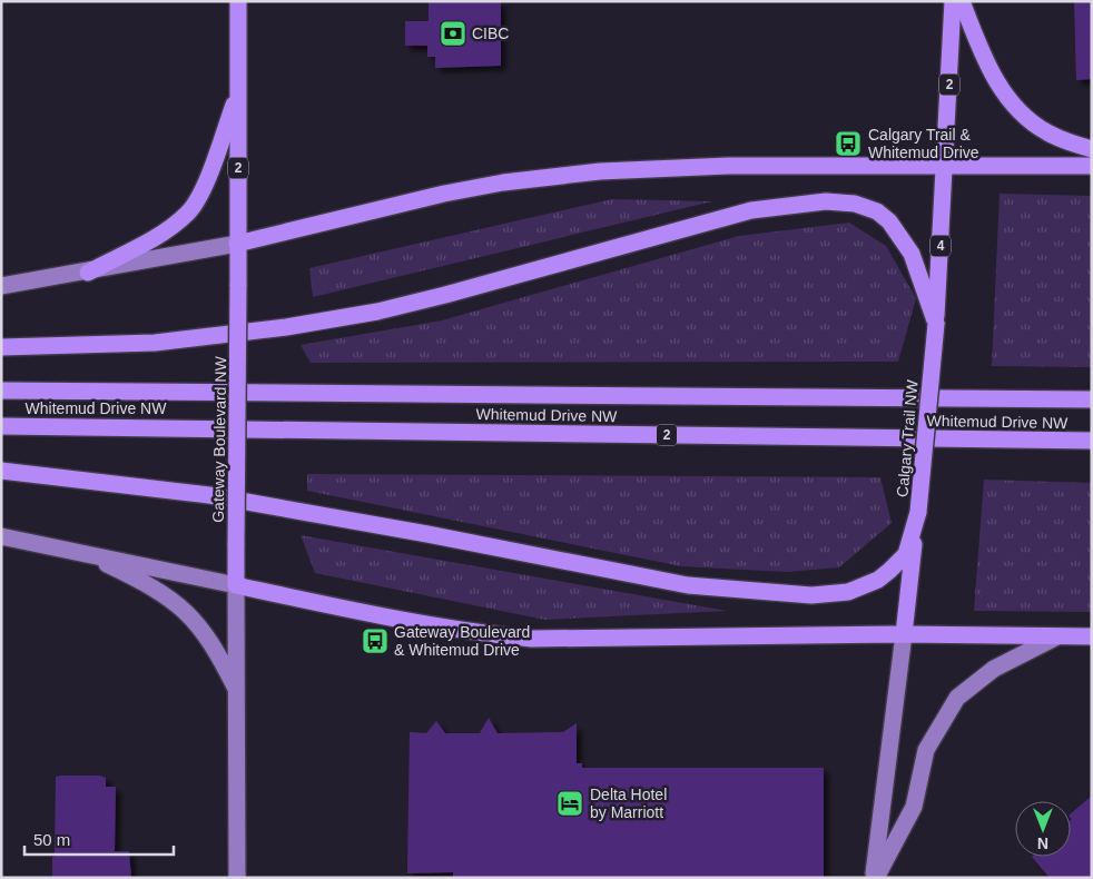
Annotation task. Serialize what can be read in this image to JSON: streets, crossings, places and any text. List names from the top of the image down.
{
  "streets": {
    "highway": [
      "2",
      "4",
      "Whitemud Drive NW",
      "Calgary Trail NW",
      "Gateway Boulevard NW"
    ]
  },
  "places": {
    "bank": ["CIBC"],
    "bus stop": ["Calgary Trail & Whitemud Drive", "Gateway Boulevard & Whitemud Drive"],
    "hotel": ["Delta Hotel by Marriott"]
  },
  "scale_bar": "50 m",
  "north": "bottom"
}
